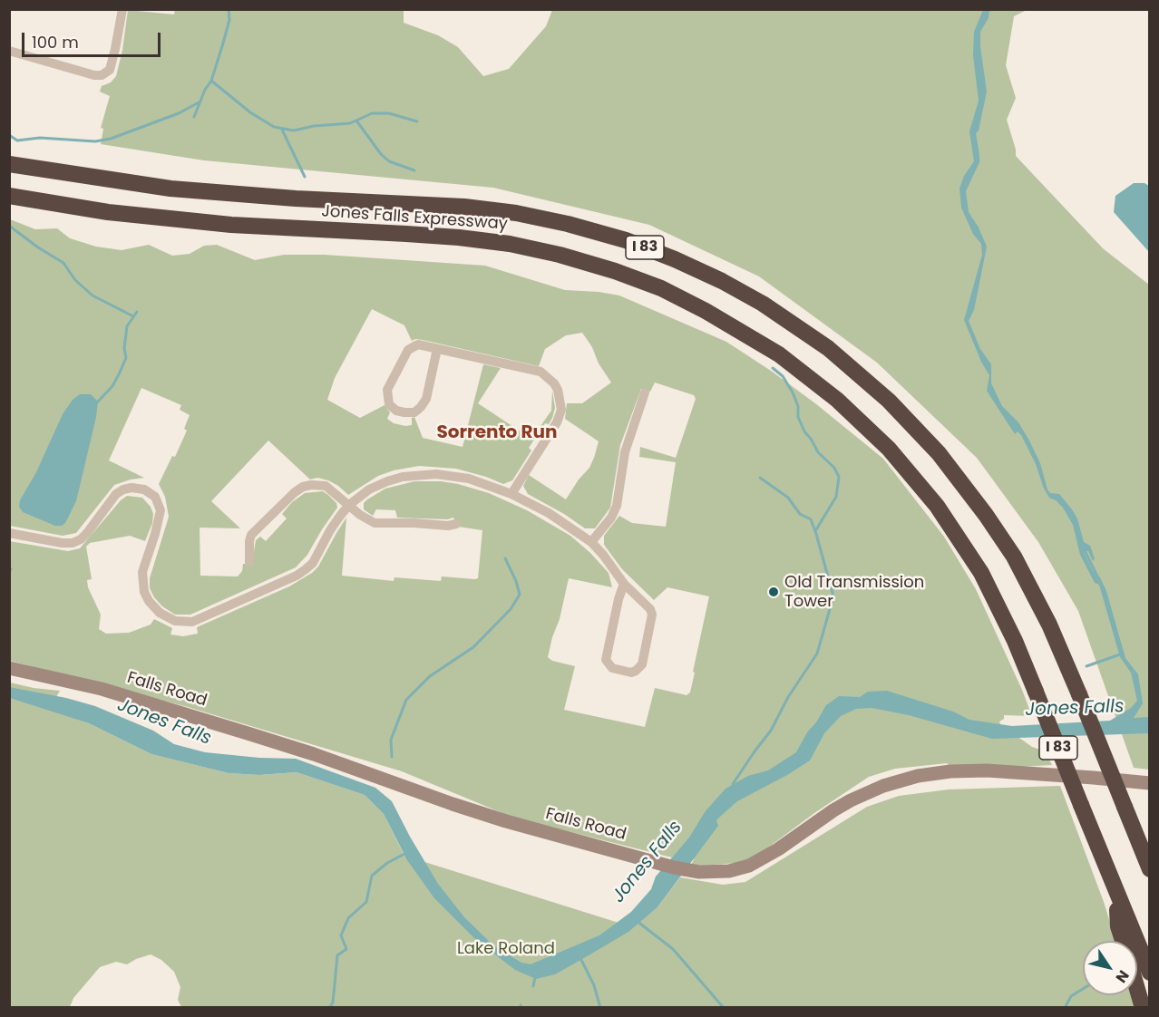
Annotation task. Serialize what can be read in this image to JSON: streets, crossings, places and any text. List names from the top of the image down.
{
  "streets": {
    "highway": ["Jones Falls Expressway", "I 83"],
    "main road": ["Falls Road"]
  },
  "districts": ["Sorrento Run"],
  "water": ["Jones Falls"],
  "parks": ["Lake Roland"],
  "places": ["Old Transmission Tower"],
  "scale_bar": "100 m",
  "north": "bottom right"
}
